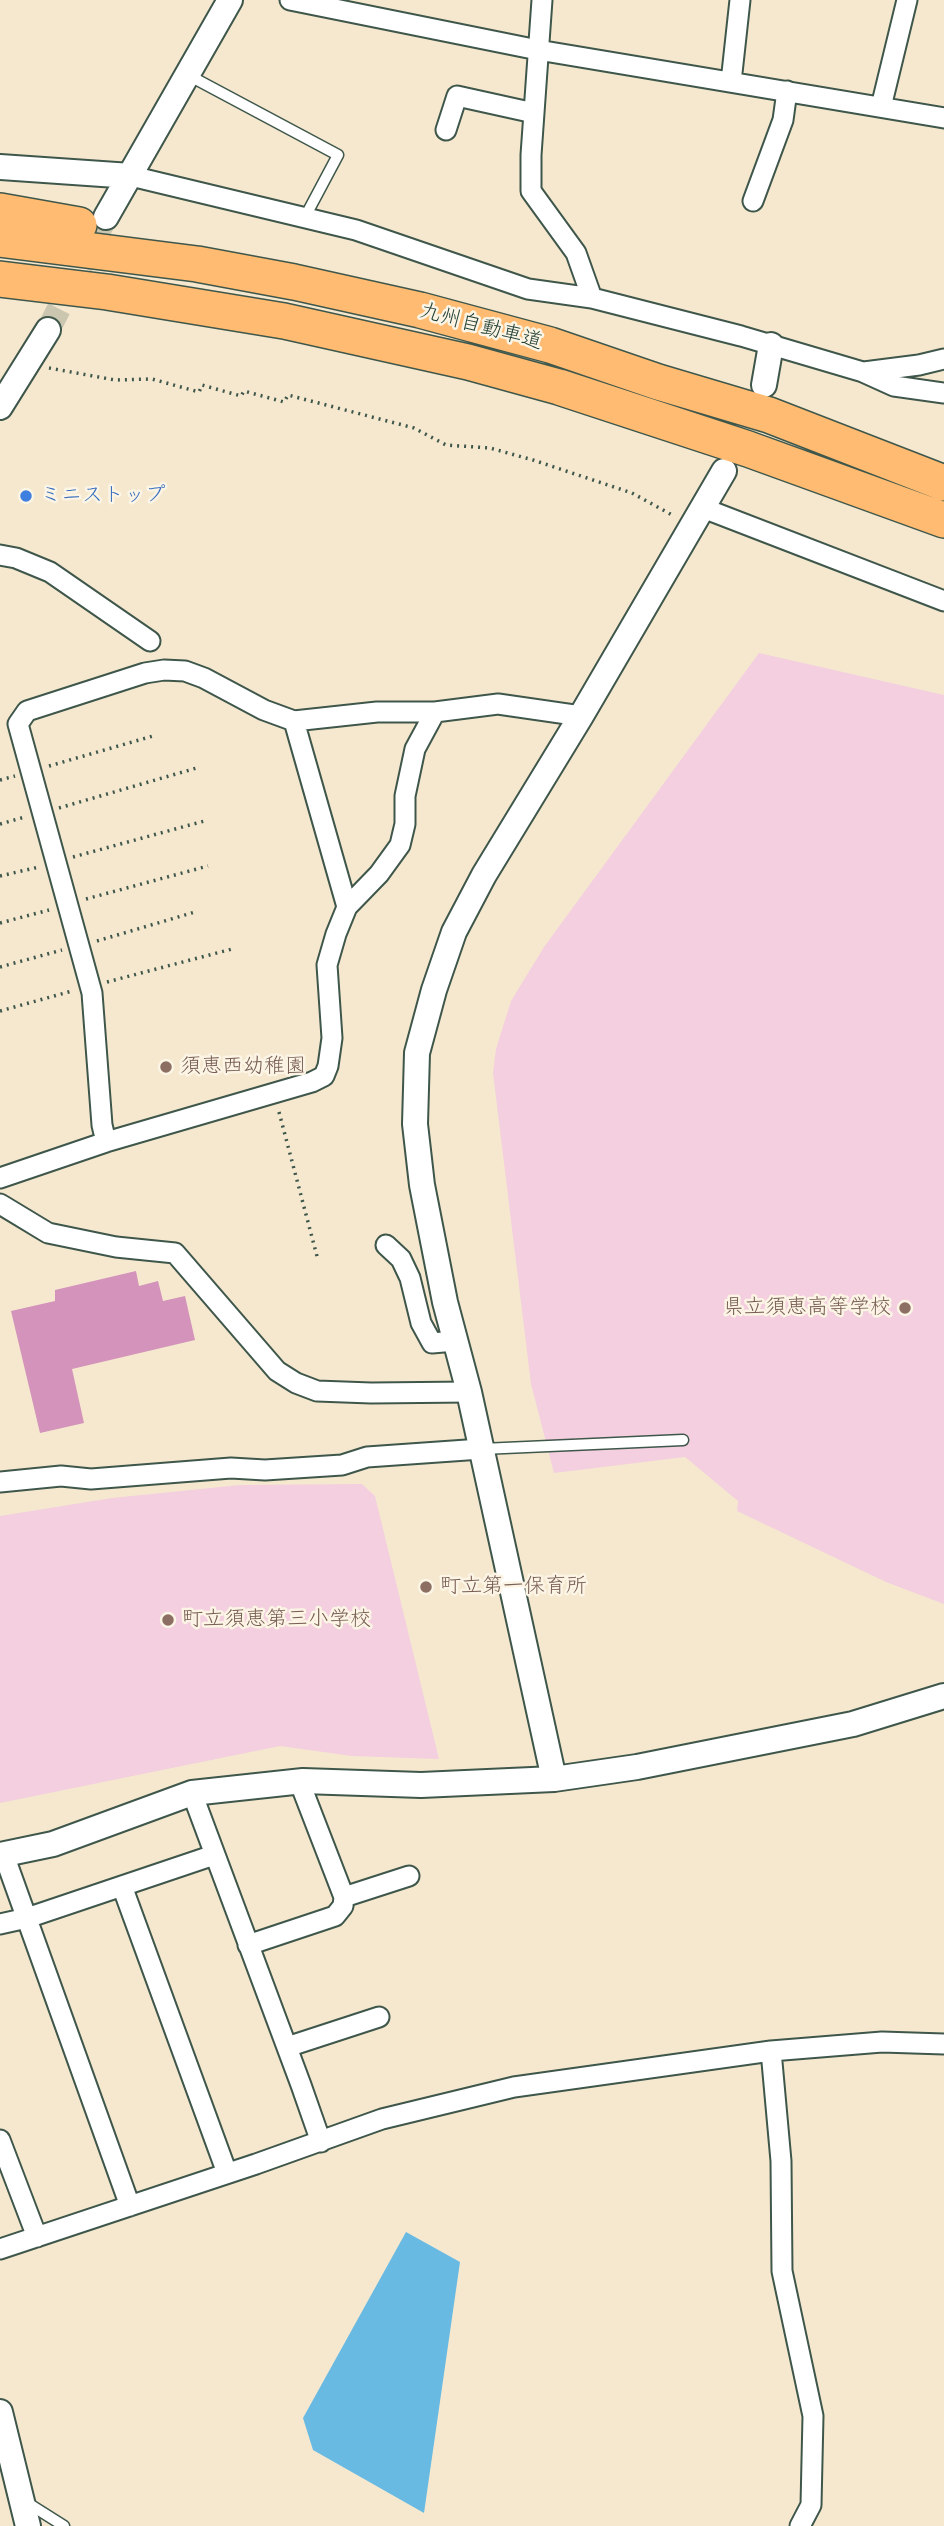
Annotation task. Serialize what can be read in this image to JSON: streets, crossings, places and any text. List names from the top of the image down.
{
  "streets": {
    "highway": ["九州自動車道"]
  },
  "places": [
    "ミニストップ",
    "須恵西幼稚園",
    "県立須恵高等学校",
    "町立第一保育所",
    "町立須恵第三小学校"
  ]
}
